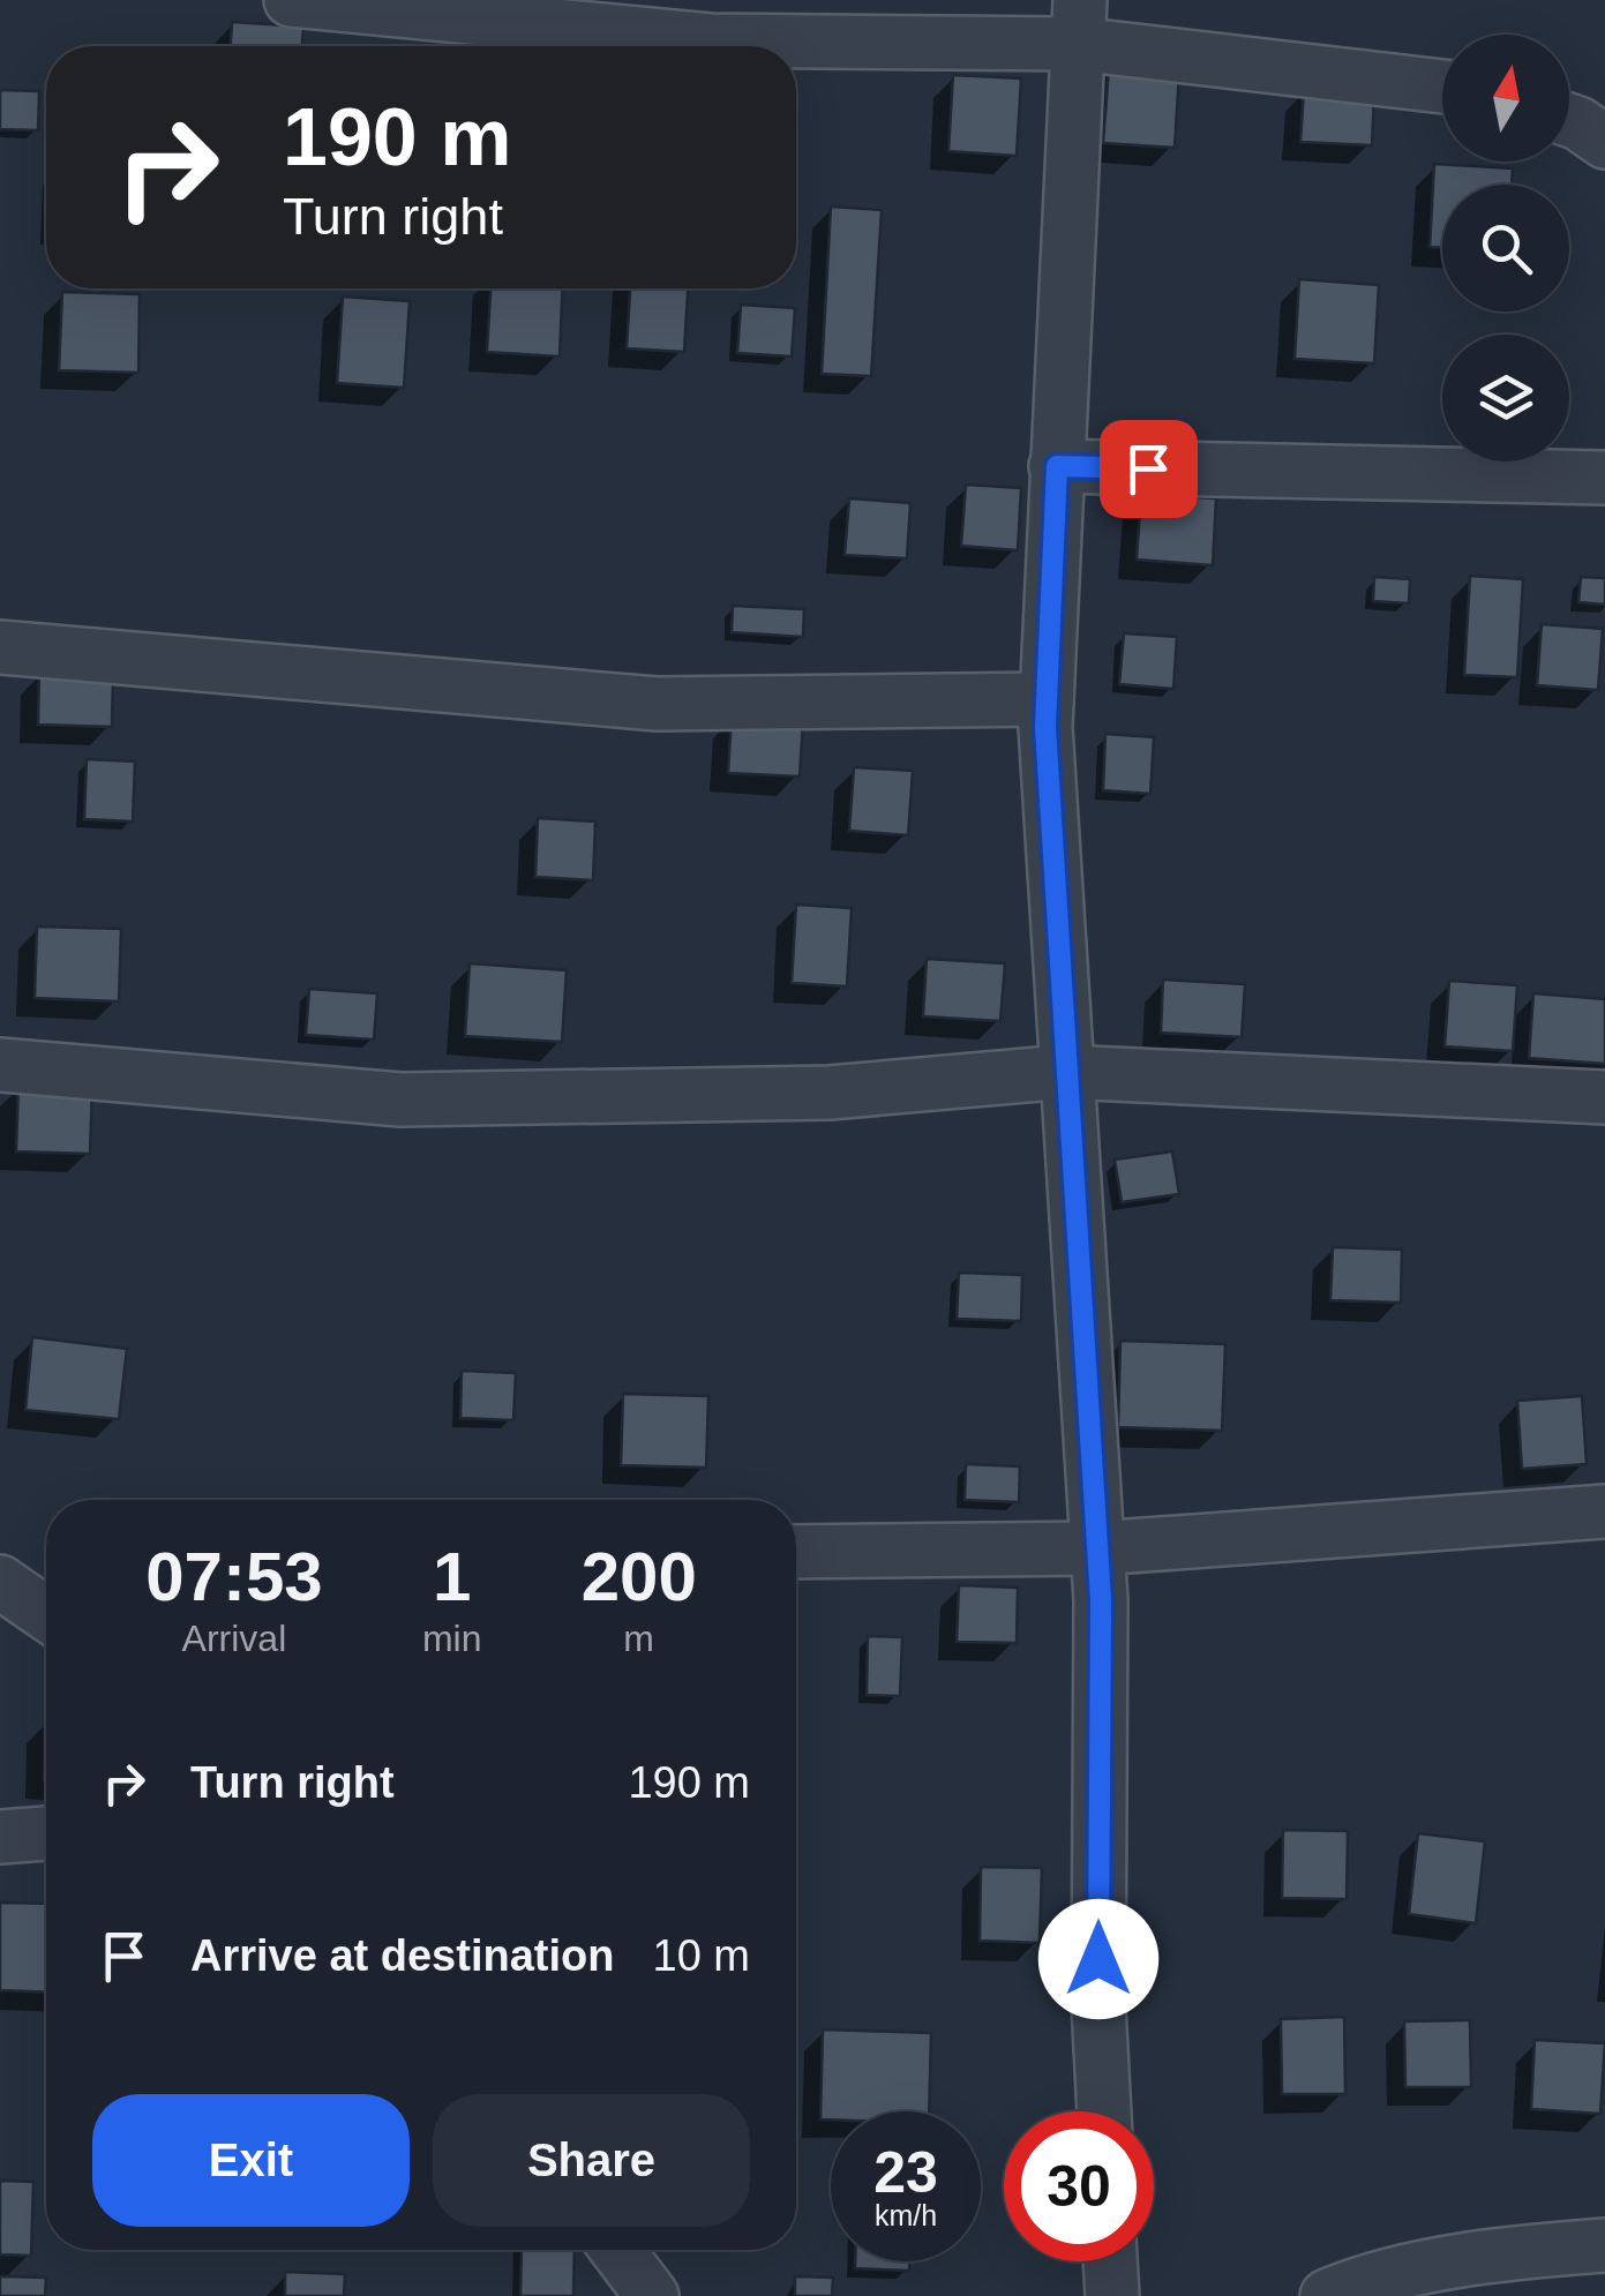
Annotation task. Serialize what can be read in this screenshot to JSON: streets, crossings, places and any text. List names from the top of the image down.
{
  "north": "top",
  "page": {
    "turn": ["190 m", "Turn right"],
    "eta": [
      "07:53",
      "Arrival",
      "1",
      "min",
      "200",
      "m"
    ],
    "list": [
      {
        "name": "Turn right",
        "value": "190 m"
      },
      {
        "name": "Arrive at destination",
        "value": "10 m"
      }
    ],
    "buttons": ["Exit", "Share"],
    "speed": "23 km/h",
    "limit": "30"
  }
}
